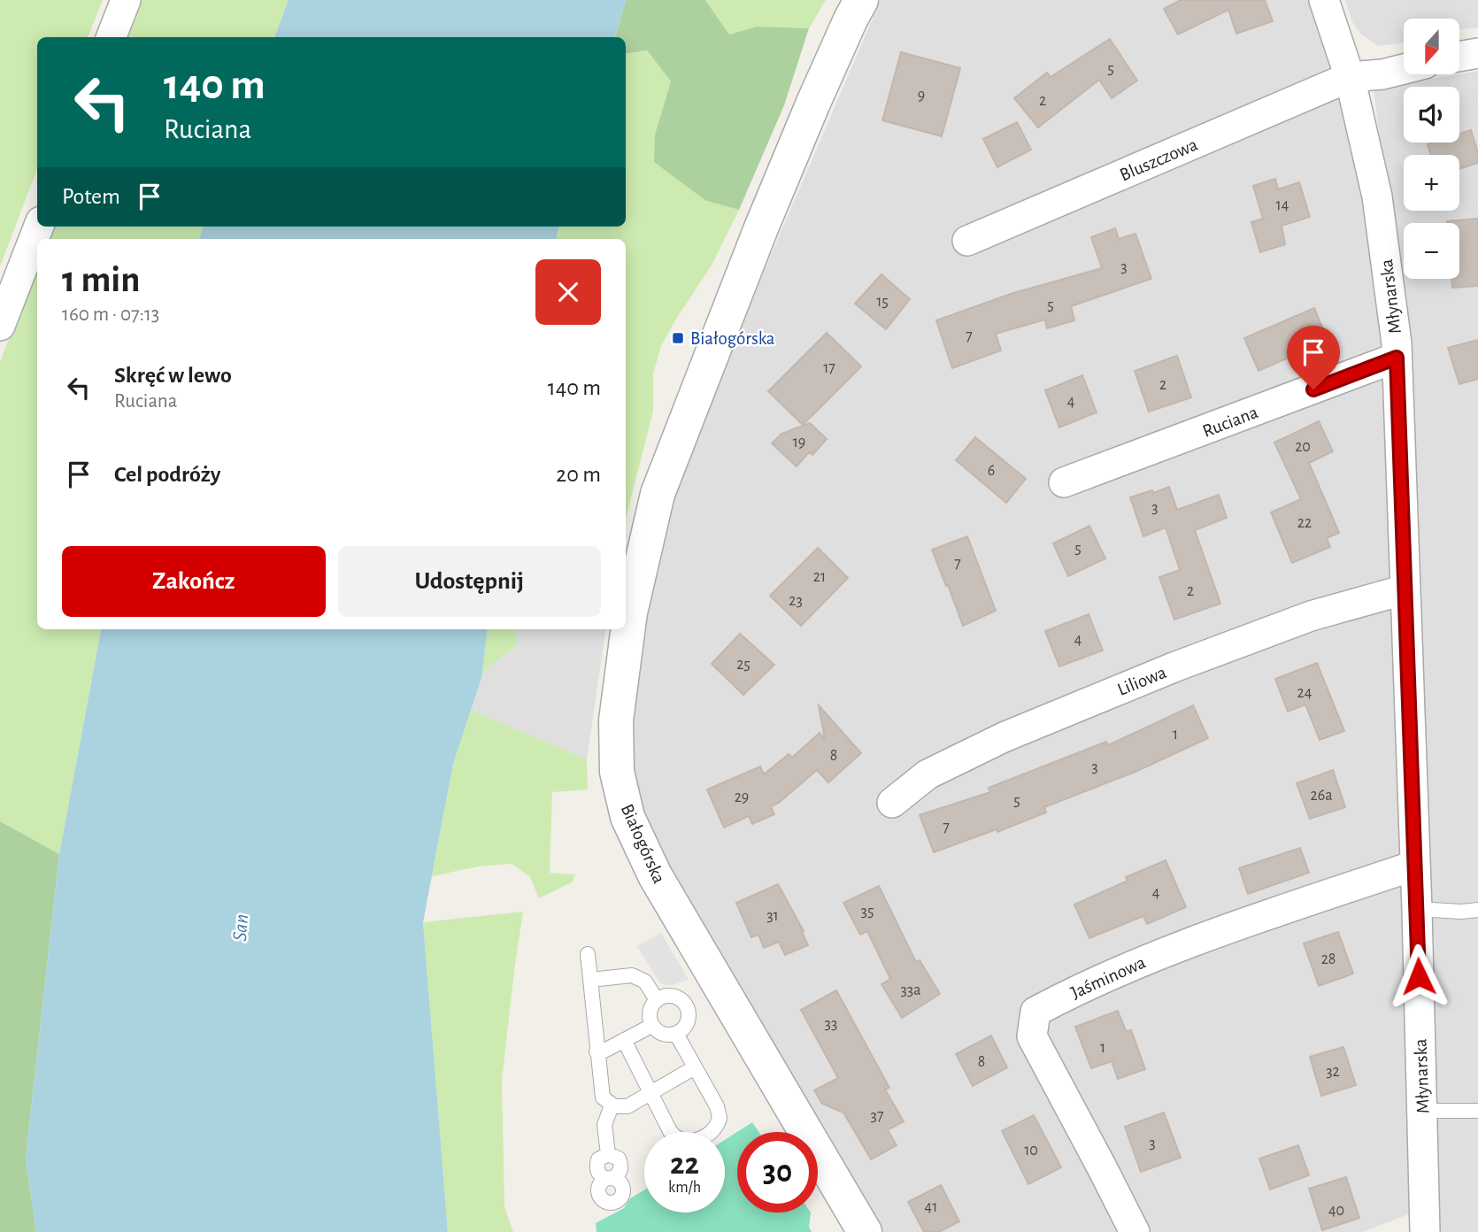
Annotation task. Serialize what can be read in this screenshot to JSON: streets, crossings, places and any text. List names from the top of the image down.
{
  "streets": {
    "street": [
      "Bluszczowa",
      "Młynarska",
      "Ruciana",
      "Liliowa",
      "Białogórska",
      "Jaśminowa"
    ]
  },
  "crossings": [
    ["Bluszczowa", "Młynarska"],
    ["Młynarska", "Ruciana"],
    ["Młynarska", "Liliowa"],
    ["Młynarska", "Jaśminowa"]
  ],
  "water": ["San"],
  "places": {
    "transit": ["Białogórska"]
  },
  "house_numbers": [
    "5",
    "9",
    "2",
    "14",
    "3",
    "15",
    "5",
    "7",
    "17",
    "2",
    "4",
    "19",
    "20",
    "6",
    "3",
    "22",
    "5",
    "7",
    "21",
    "2",
    "23",
    "4",
    "25",
    "24",
    "1",
    "8",
    "3",
    "26a",
    "29",
    "5",
    "7",
    "4",
    "35",
    "31",
    "28",
    "33a",
    "33",
    "1",
    "8",
    "32",
    "37",
    "3",
    "10",
    "41",
    "40"
  ],
  "north": "bottom",
  "page": {
    "map_buttons": ["+", "−"],
    "turn": ["140 m", "Ruciana"],
    "then": "Potem",
    "heading": ["1 min", "160 m · 07:13"],
    "list": [
      {
        "name": "Skręć w lewo",
        "note": "Ruciana",
        "value": "140 m"
      },
      {
        "name": "Cel podróży",
        "value": "20 m"
      }
    ],
    "buttons": ["Zakończ", "Udostępnij"],
    "speed": "22 km/h",
    "limit": "30"
  }
}
